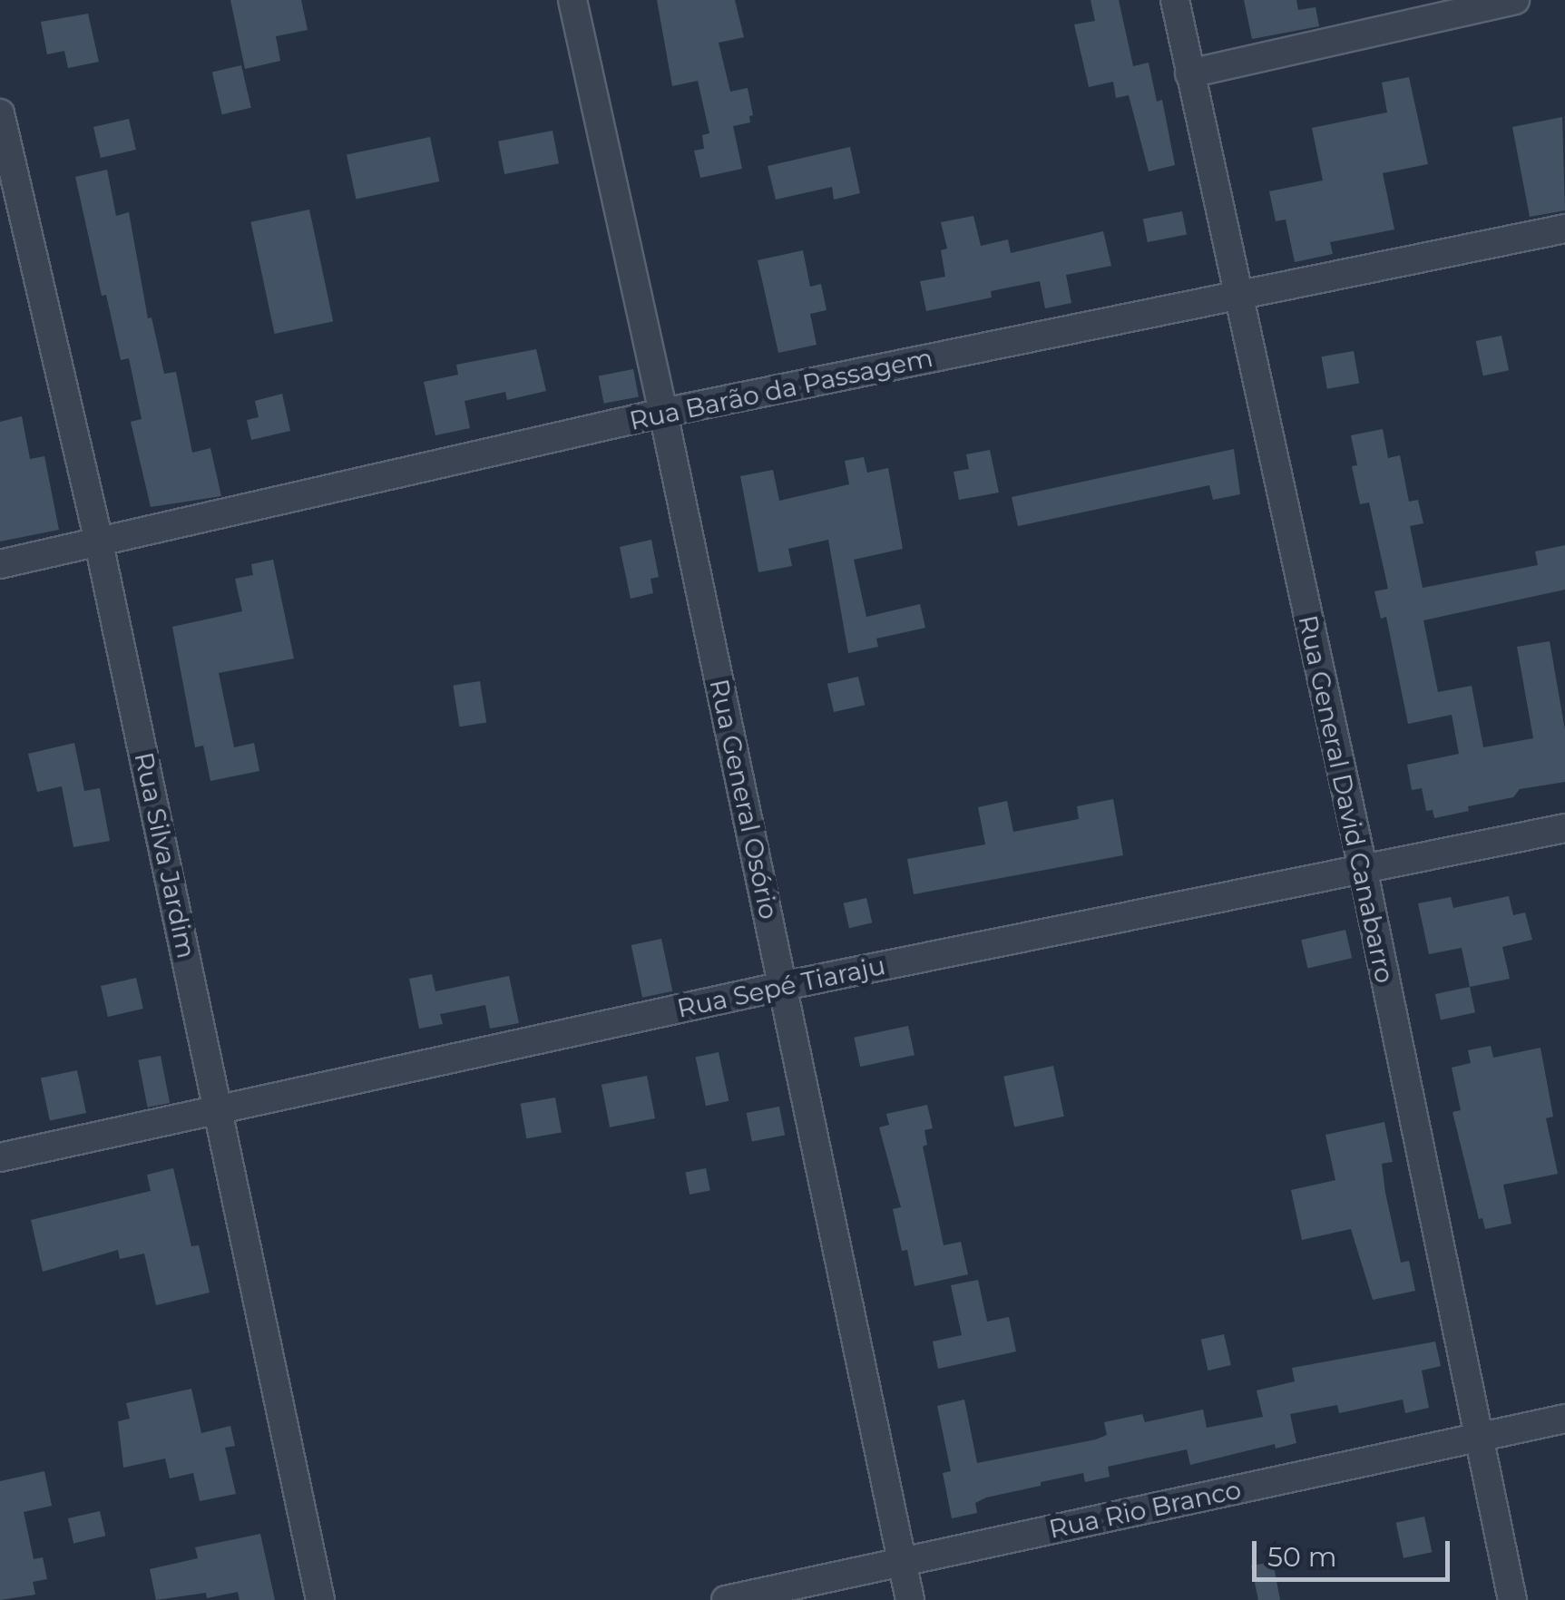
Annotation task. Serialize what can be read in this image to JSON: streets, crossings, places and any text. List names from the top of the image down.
{
  "streets": {
    "street": [
      "Rua Barão da Passagem",
      "Rua General Osório",
      "Rua General David Canabarro",
      "Rua Silva Jardim",
      "Rua Sepé Tiaraju",
      "Rua Rio Branco"
    ]
  },
  "crossings": [
    ["Rua Barão da Passagem", "Rua General Osório"],
    ["Rua Barão da Passagem", "Rua General David Canabarro"],
    ["Rua Barão da Passagem", "Rua Silva Jardim"],
    ["Rua General Osório", "Rua Sepé Tiaraju"],
    ["Rua General Osório", "Rua Rio Branco"],
    ["Rua General David Canabarro", "Rua Sepé Tiaraju"],
    ["Rua General David Canabarro", "Rua Rio Branco"],
    ["Rua Silva Jardim", "Rua Sepé Tiaraju"]
  ],
  "scale_bar": "50 m"
}
